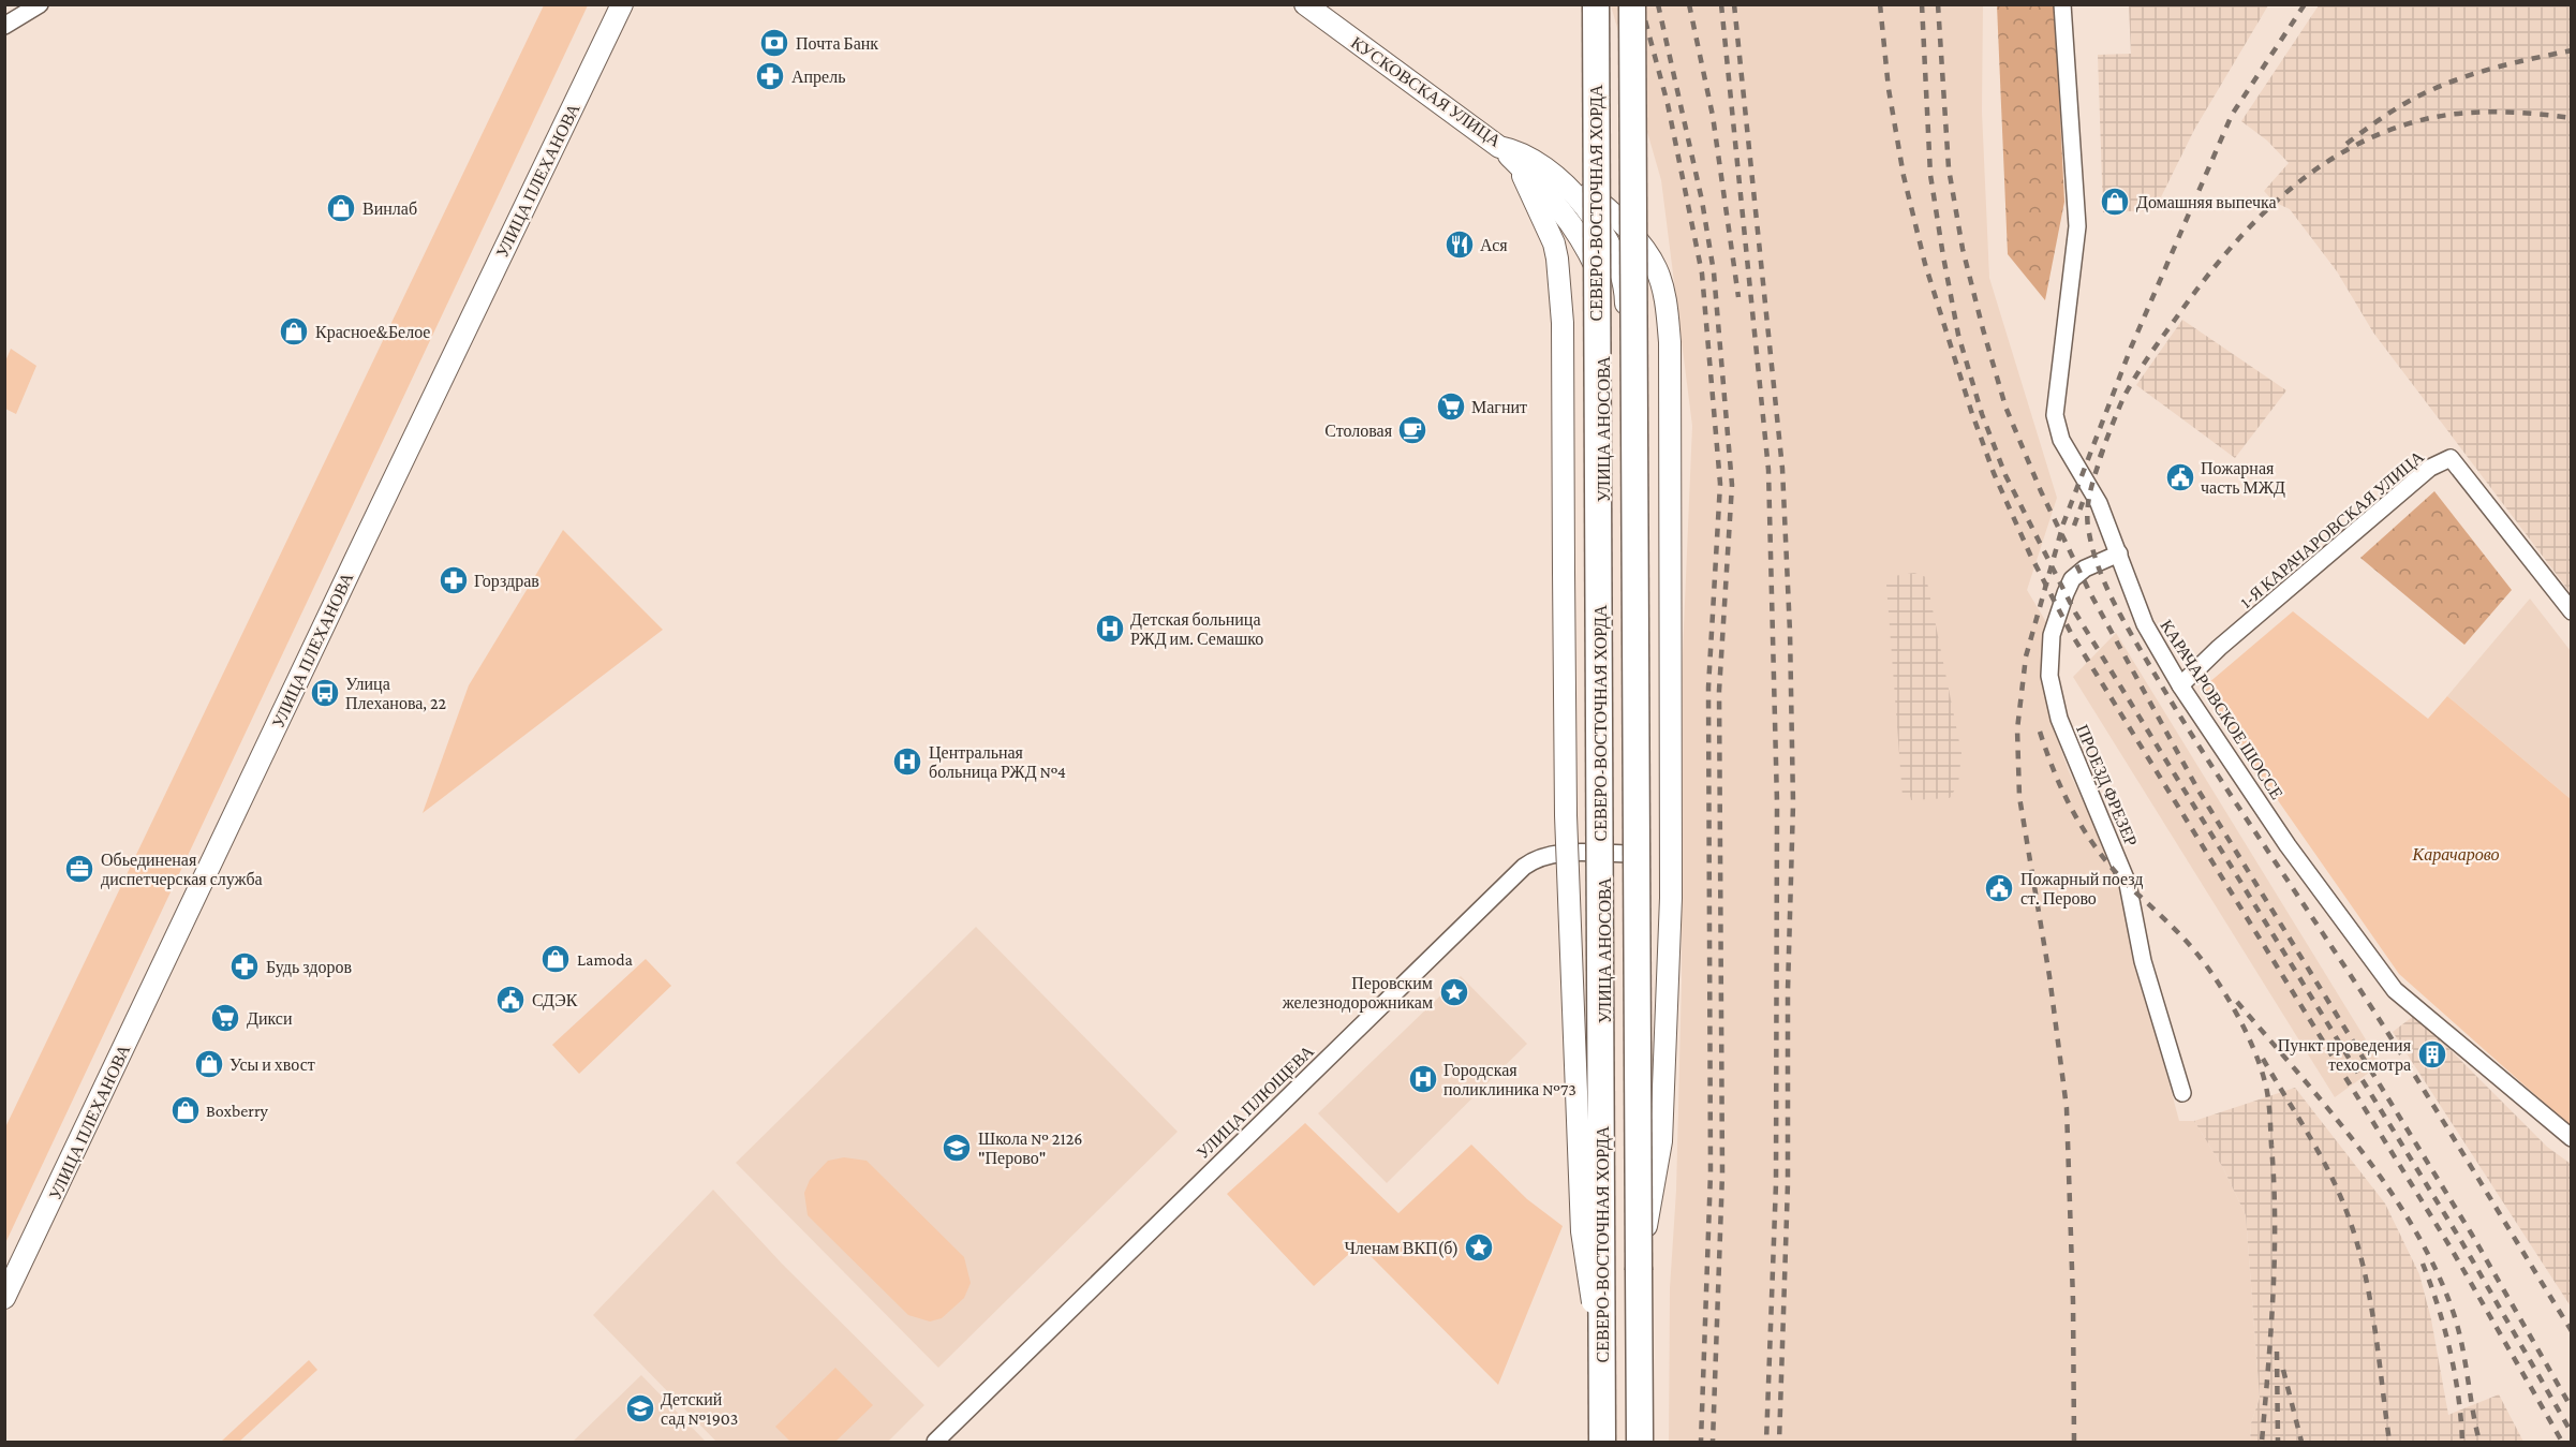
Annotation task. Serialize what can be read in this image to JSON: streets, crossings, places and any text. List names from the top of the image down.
{
  "streets": {
    "main road": ["СЕВЕРО-ВОСТОЧНАЯ ХОРДА"],
    "street": [
      "КУСКОВСКАЯ УЛИЦА",
      "УЛИЦА ПЛЕХАНОВА",
      "УЛИЦА АНОСОВА",
      "1-Я КАРАЧАРОВСКАЯ УЛИЦА",
      "КАРАЧАРОВСКОЕ ШОССЕ",
      "ПРОЕЗД ФРЕЗЕР",
      "УЛИЦА ПЛЮЩЕВА"
    ]
  },
  "crossings": [
    ["КУСКОВСКАЯ УЛИЦА", "УЛИЦА АНОСОВА"],
    ["СЕВЕРО-ВОСТОЧНАЯ ХОРДА", "УЛИЦА АНОСОВА"],
    ["УЛИЦА АНОСОВА", "УЛИЦА ПЛЮЩЕВА"],
    ["1-Я КАРАЧАРОВСКАЯ УЛИЦА", "КАРАЧАРОВСКОЕ ШОССЕ"],
    ["КАРАЧАРОВСКОЕ ШОССЕ", "ПРОЕЗД ФРЕЗЕР"]
  ],
  "parks": ["Карачарово"],
  "places": {
    "bank": ["Почта Банк"],
    "pharmacy": ["Апрель", "Горздрав", "Будь здоров"],
    "shop": [
      "Домашняя выпечка",
      "Винлаб",
      "Красное&Белое",
      "Lamoda",
      "Усы и хвост",
      "Boxberry"
    ],
    "restaurant": ["Ася"],
    "supermarket": ["Магнит", "Дикси"],
    "cafe": ["Столовая"],
    "public building": ["Пожарная часть МЖД", "Пожарный поезд ст. Перово", "СДЭК"],
    "hospital": ["Детская больница РЖД им. Семашко", "Центральная больница РЖД №4", "Городская поликлиника №73"],
    "bus stop": ["Улица Плеханова, 22"],
    "office": ["Обьединеная диспетчерская служба"],
    "place": ["Перовским железнодорожникам", "Членам ВКП(б)"],
    "building": ["Пункт проведения техосмотра"],
    "school or university": ["Школа № 2126 \"Перово\"", "Детский сад №1903"]
  }
}
